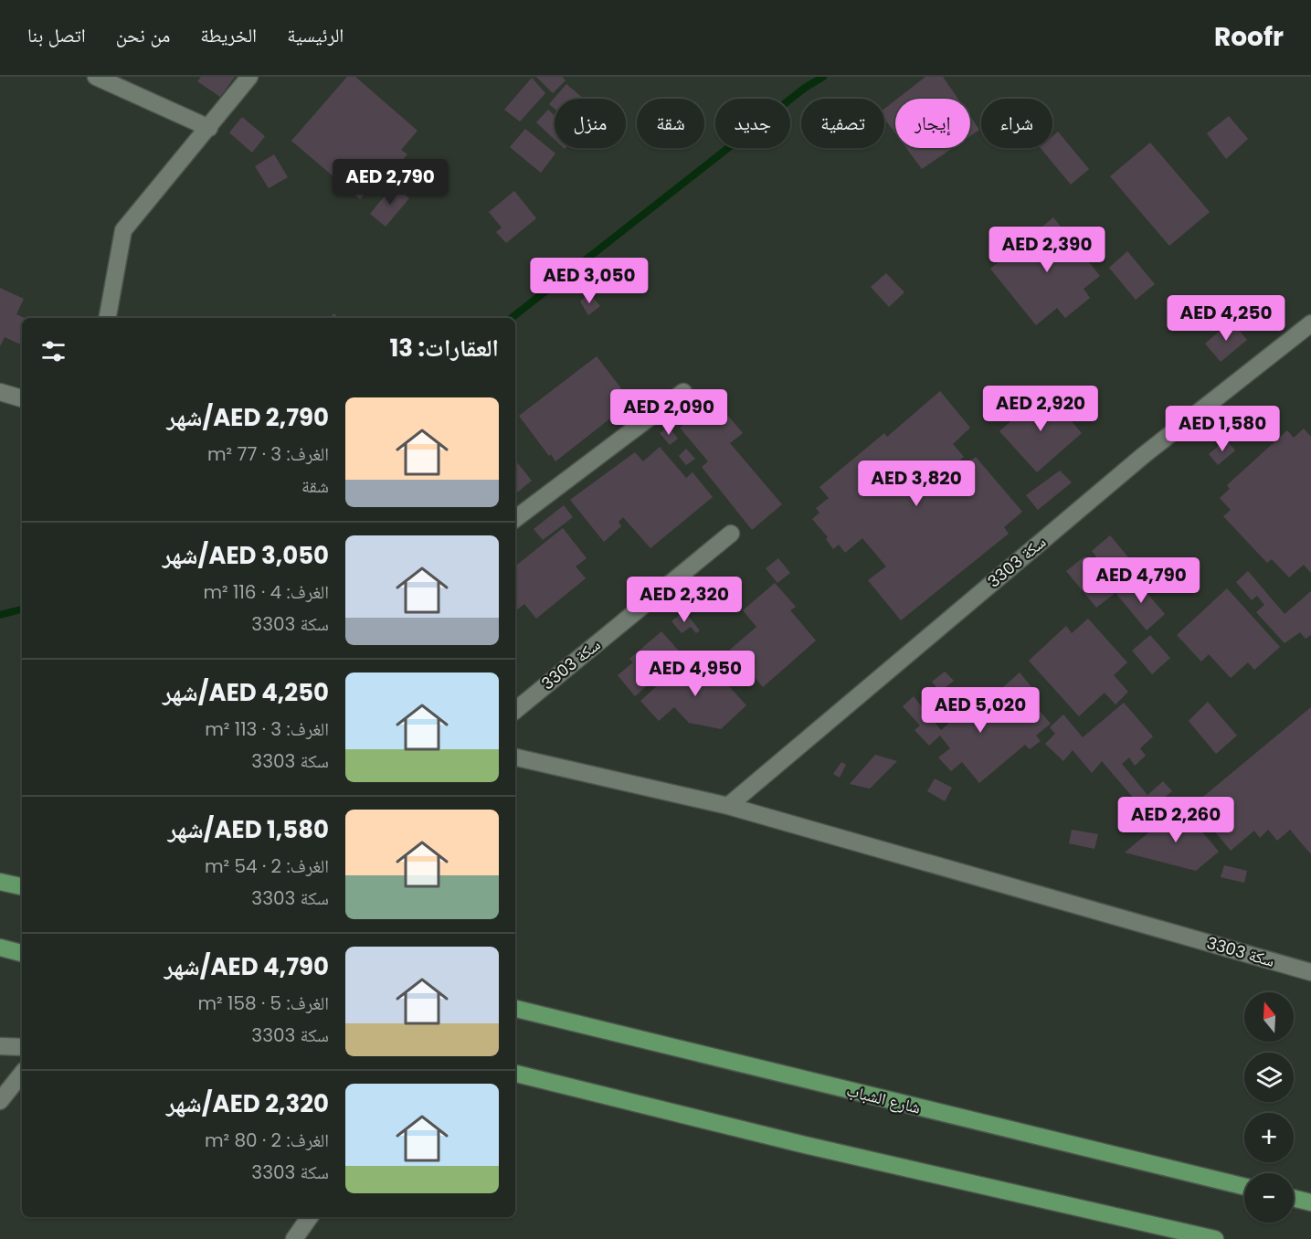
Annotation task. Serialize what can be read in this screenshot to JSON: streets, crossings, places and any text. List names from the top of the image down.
{
  "streets": {
    "main road": ["شارع الشباب"],
    "street": ["سكة 3303"]
  },
  "north": "top",
  "page": {
    "header": "Roofr",
    "nav": [
      "الرئيسية",
      "الخريطة",
      "من نحن",
      "اتصل بنا"
    ],
    "chip": [
      "شراء",
      "إيجار",
      "تصفية",
      "جديد",
      "شقة",
      "منزل"
    ],
    "price": [
      "AED 2,790",
      "AED 2,390",
      "AED 3,050",
      "AED 4,250",
      "AED 2,920",
      "AED 2,090",
      "AED 1,580",
      "AED 3,820",
      "AED 4,790",
      "AED 2,320",
      "AED 4,950",
      "AED 5,020",
      "AED 2,260"
    ],
    "heading": "العقارات: 13",
    "list": [
      {
        "name": "AED 2,790/شهر",
        "note": "الغرف: 3 · 77 m² · شقة"
      },
      {
        "name": "AED 3,050/شهر",
        "note": "الغرف: 4 · 116 m² · سكة 3303"
      },
      {
        "name": "AED 4,250/شهر",
        "note": "الغرف: 3 · 113 m² · سكة 3303"
      },
      {
        "name": "AED 1,580/شهر",
        "note": "الغرف: 2 · 54 m² · سكة 3303"
      },
      {
        "name": "AED 4,790/شهر",
        "note": "الغرف: 5 · 158 m² · سكة 3303"
      },
      {
        "name": "AED 2,320/شهر",
        "note": "الغرف: 2 · 80 m² · سكة 3303"
      }
    ],
    "map_buttons": ["+", "−"]
  }
}
